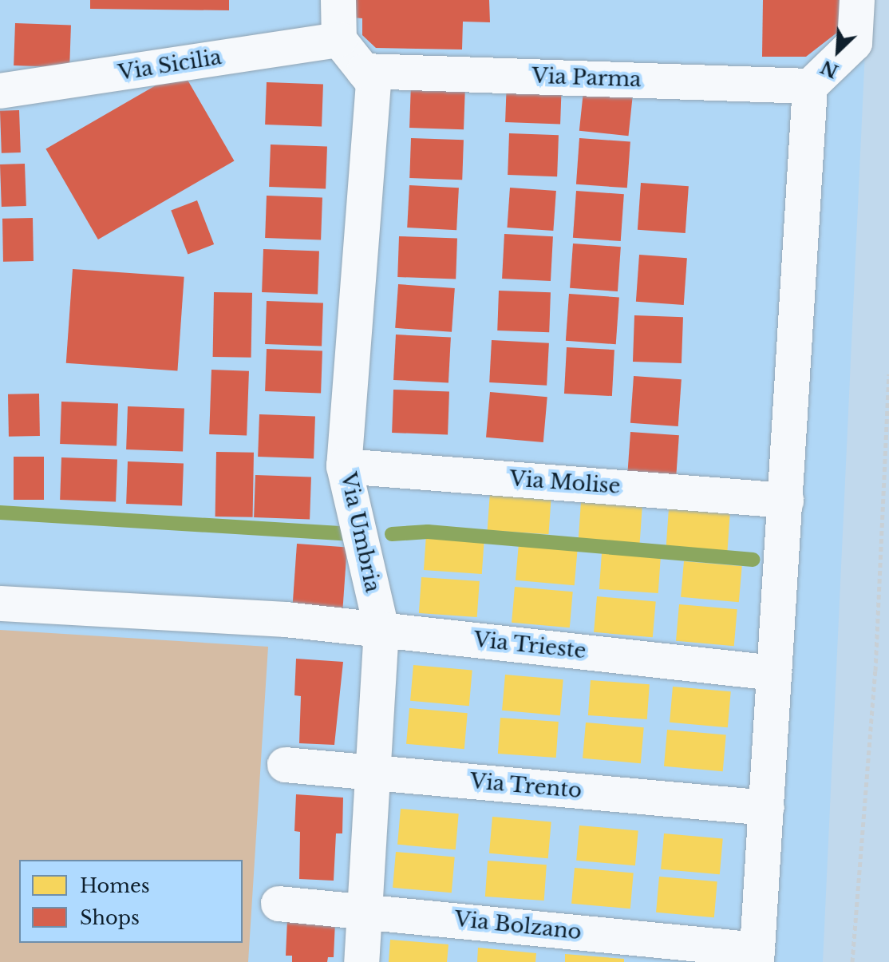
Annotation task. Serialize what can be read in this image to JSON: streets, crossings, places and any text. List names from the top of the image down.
{
  "streets": {
    "street": [
      "Via Sicilia",
      "Via Parma",
      "Via Molise",
      "Via Umbria",
      "Via Trieste",
      "Via Trento",
      "Via Bolzano"
    ]
  },
  "crossings": [
    ["Via Sicilia", "Via Umbria"],
    ["Via Parma", "Via Umbria"],
    ["Via Molise", "Via Umbria"],
    ["Via Umbria", "Via Trieste"],
    ["Via Umbria", "Via Trento"],
    ["Via Umbria", "Via Bolzano"]
  ],
  "legend": ["Homes", "Shops"],
  "north": "bottom left"
}
